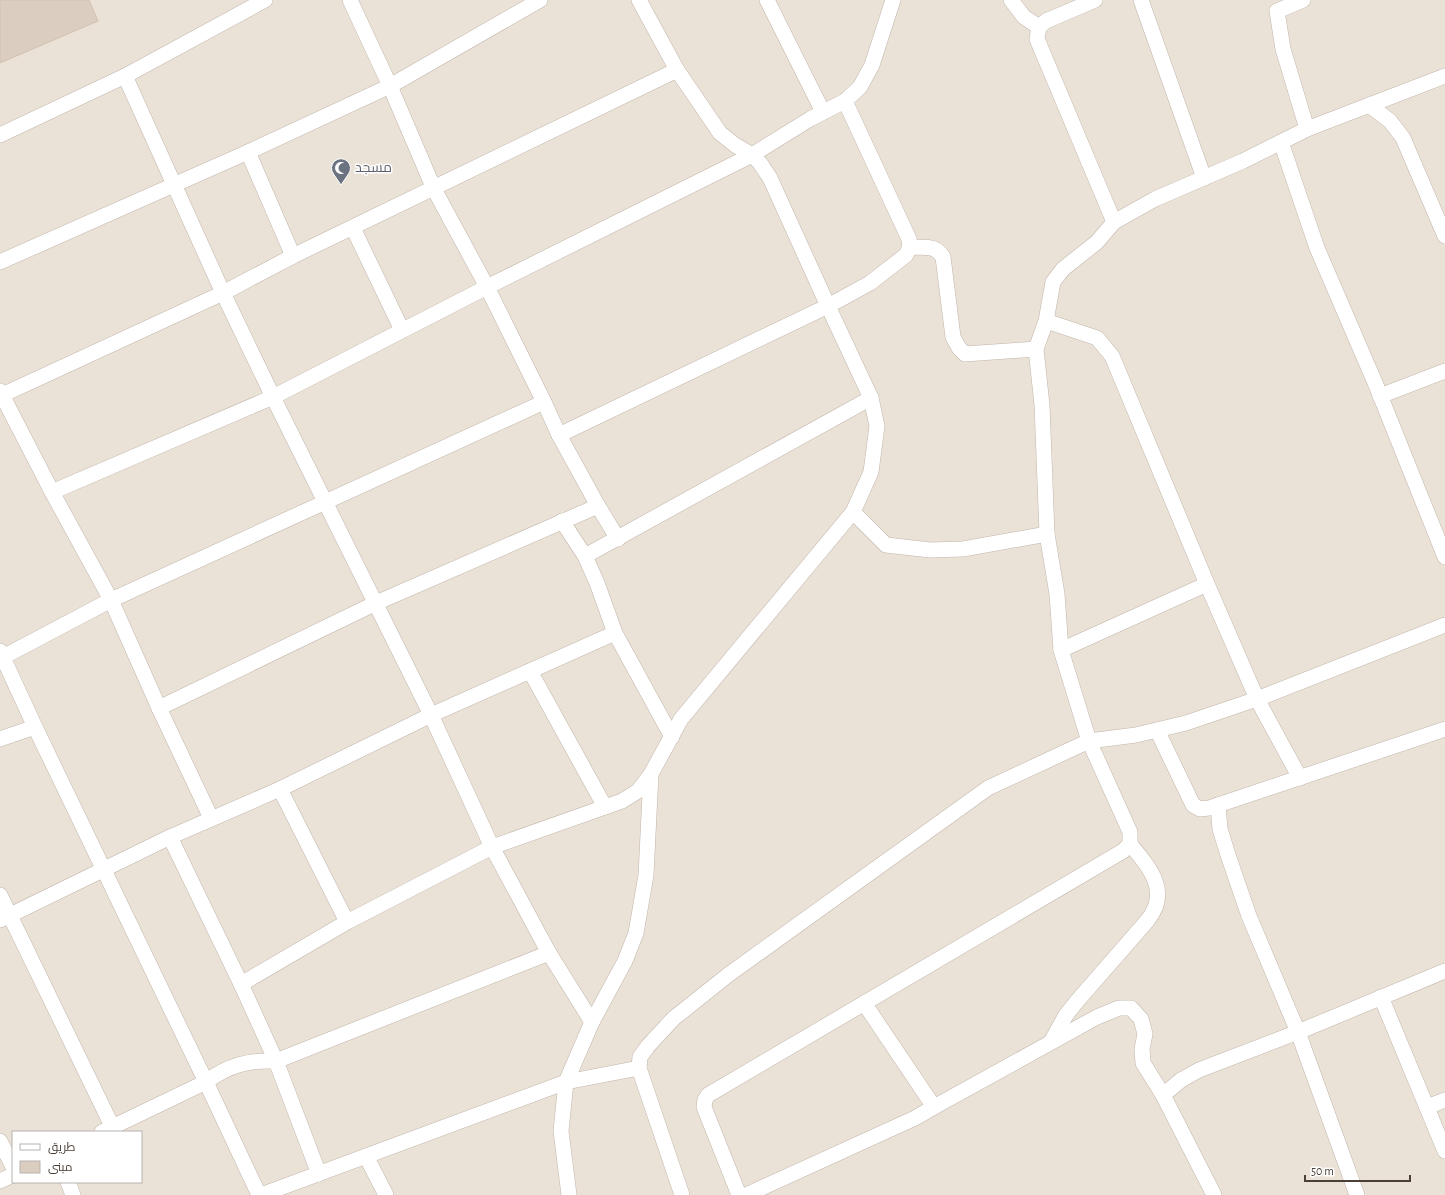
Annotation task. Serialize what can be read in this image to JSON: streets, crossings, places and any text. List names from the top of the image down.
{
  "places": {
    "mosque": ["مسجد"]
  },
  "legend": ["طريق", "مبنى"],
  "scale_bar": "50 m"
}
